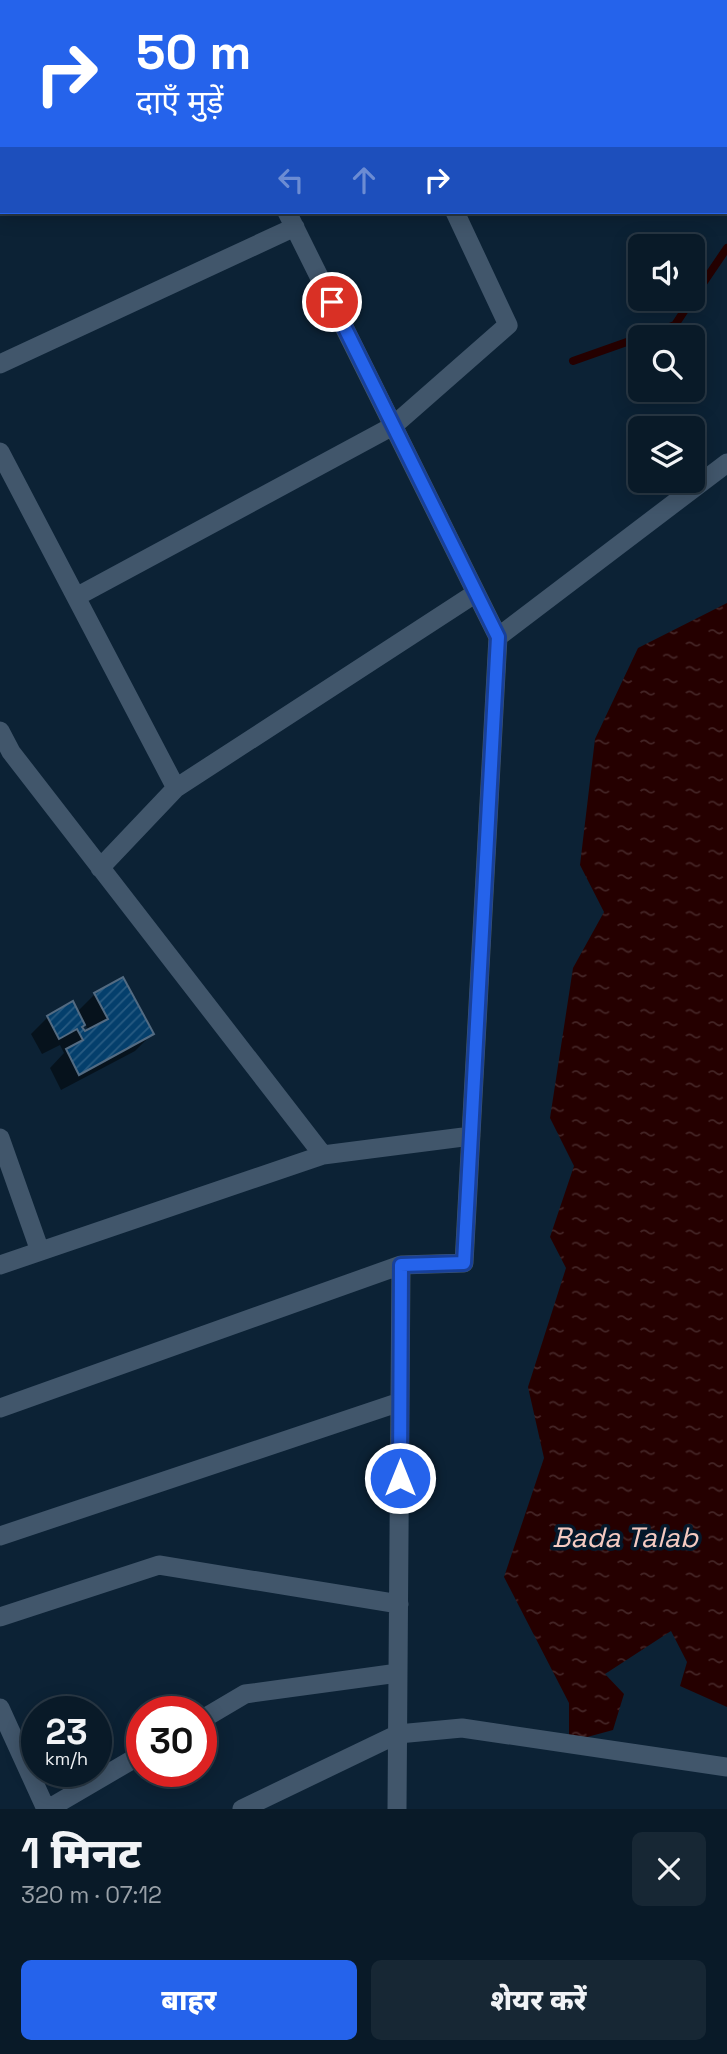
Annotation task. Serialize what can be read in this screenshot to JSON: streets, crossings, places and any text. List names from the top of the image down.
{
  "water": ["Bada Talab"],
  "page": {
    "turn": ["50 m", "दाएँ मुड़ें"],
    "speed": "23 km/h",
    "limit": "30",
    "heading": ["1 मिनट", "320 m · 07:12"],
    "buttons": ["बाहर", "शेयर करें"]
  }
}
